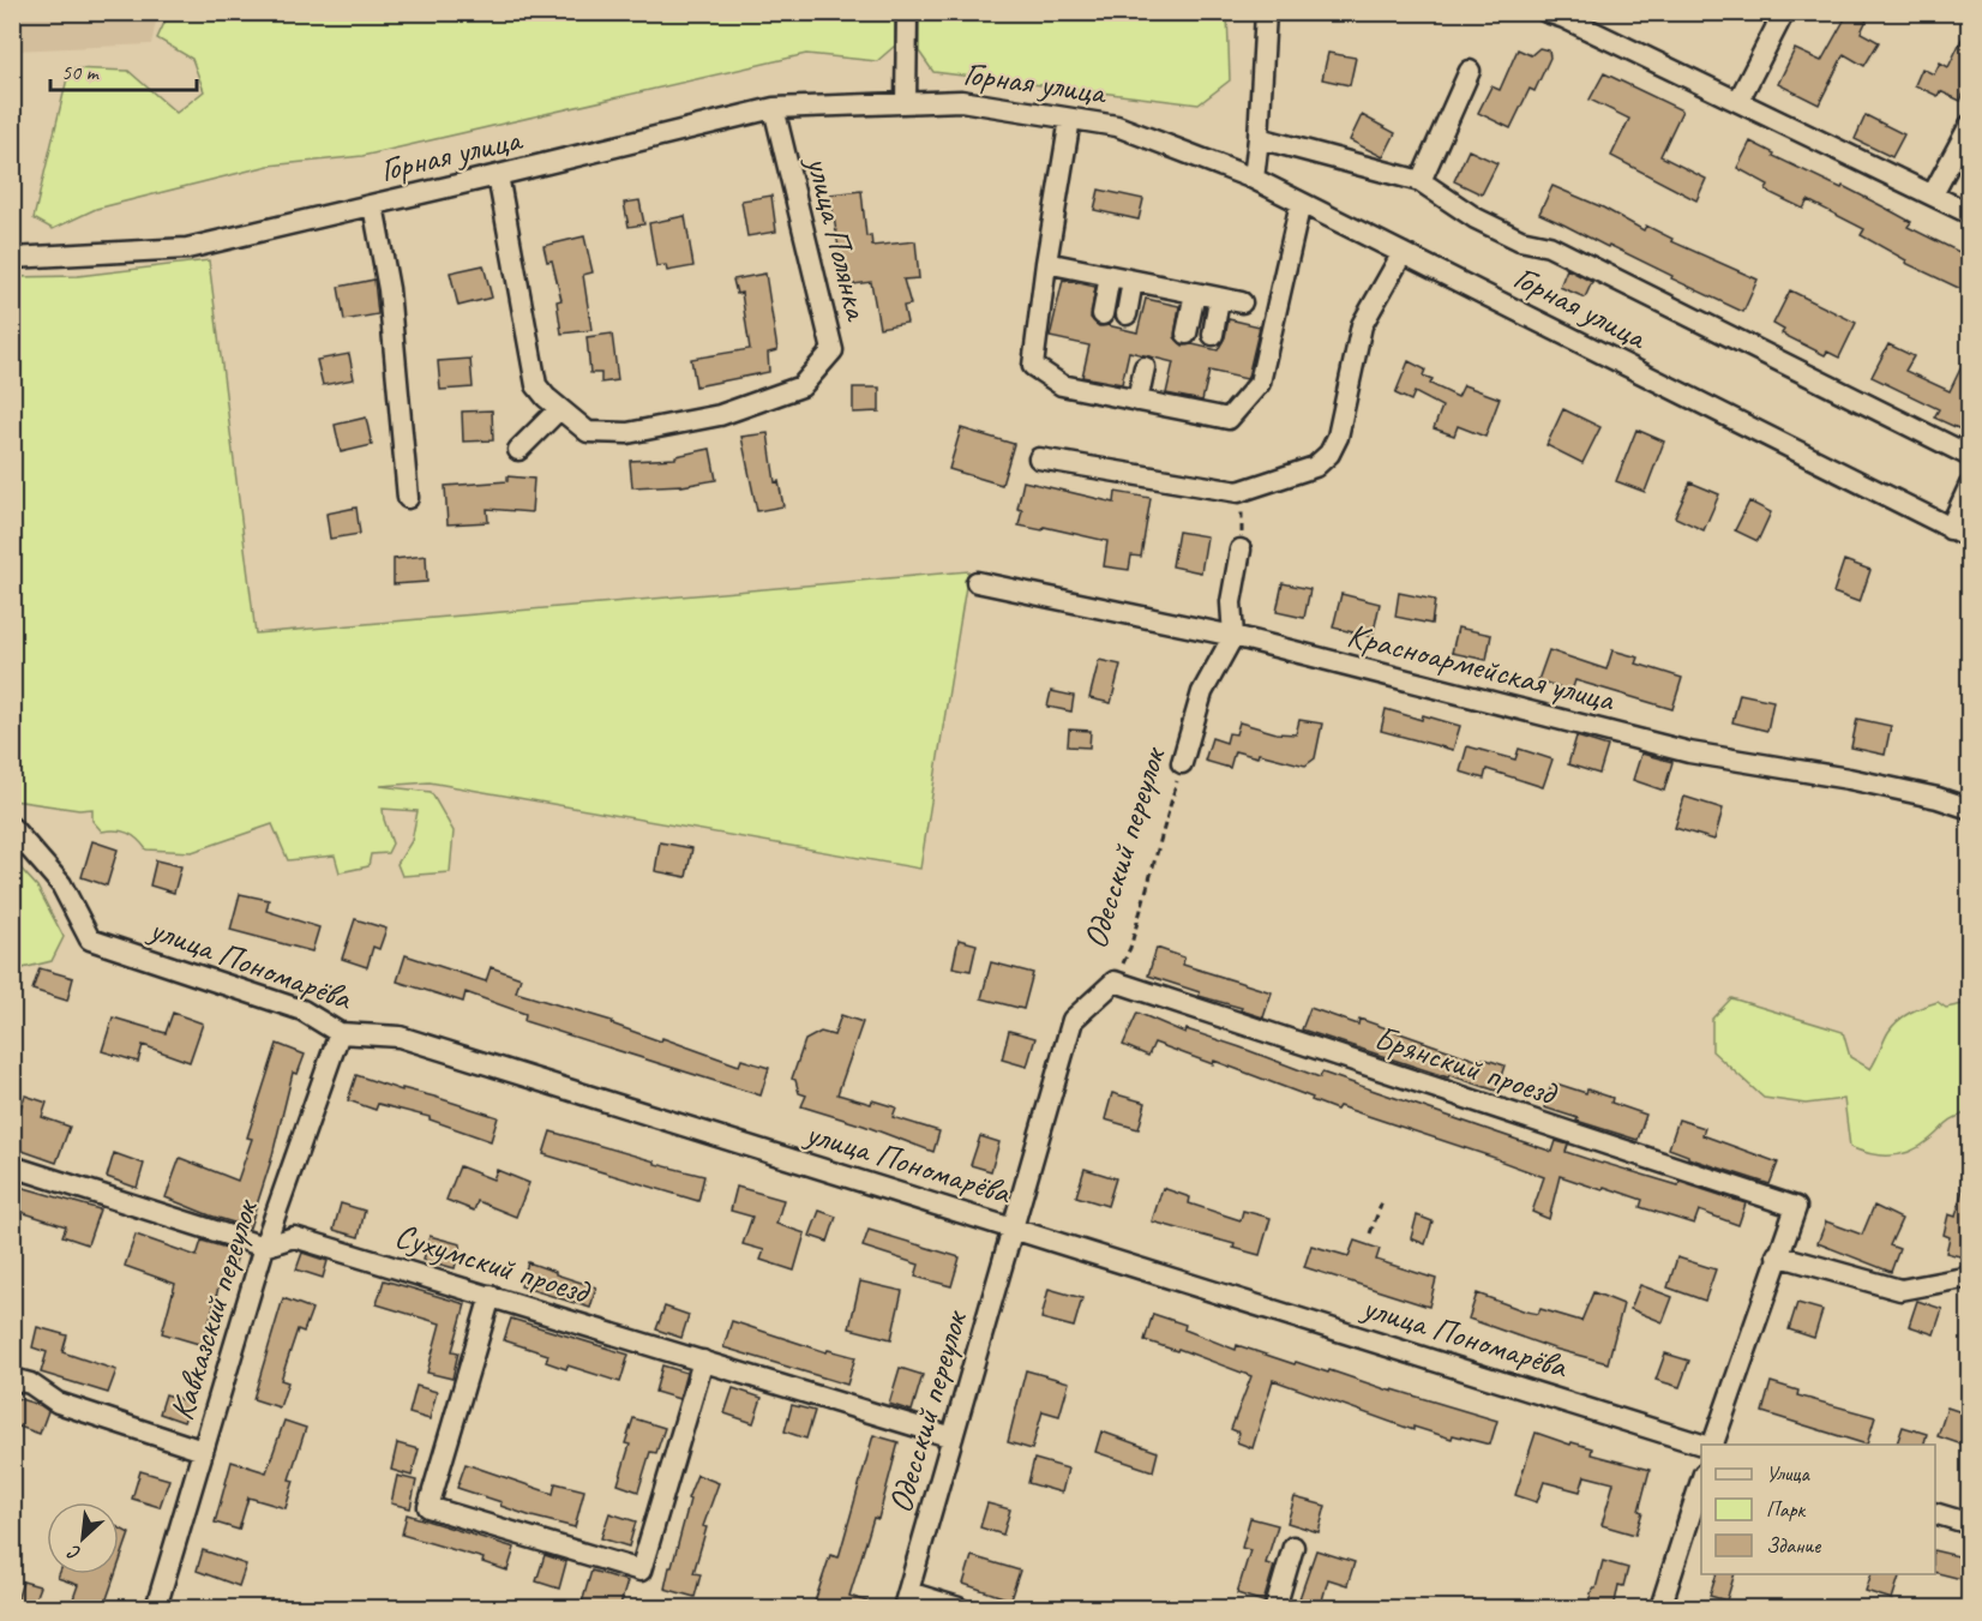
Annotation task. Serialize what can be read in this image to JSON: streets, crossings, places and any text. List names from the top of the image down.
{
  "streets": {
    "street": [
      "Горная улица",
      "улица Полянка",
      "Красноармейская улица",
      "Одесский переулок",
      "улица Пономарёва",
      "Брянский проезд",
      "Сухумский проезд",
      "Кавказский переулок"
    ]
  },
  "crossings": [
    ["Горная улица", "улица Полянка"],
    ["Красноармейская улица", "Одесский переулок"],
    ["Одесский переулок", "улица Пономарёва"],
    ["Одесский переулок", "Брянский проезд"],
    ["Одесский переулок", "Сухумский проезд"],
    ["улица Пономарёва", "Кавказский переулок"],
    ["Сухумский проезд", "Кавказский переулок"]
  ],
  "legend": ["Улица", "Парк", "Здание"],
  "scale_bar": "50 m",
  "north": "bottom left"
}
